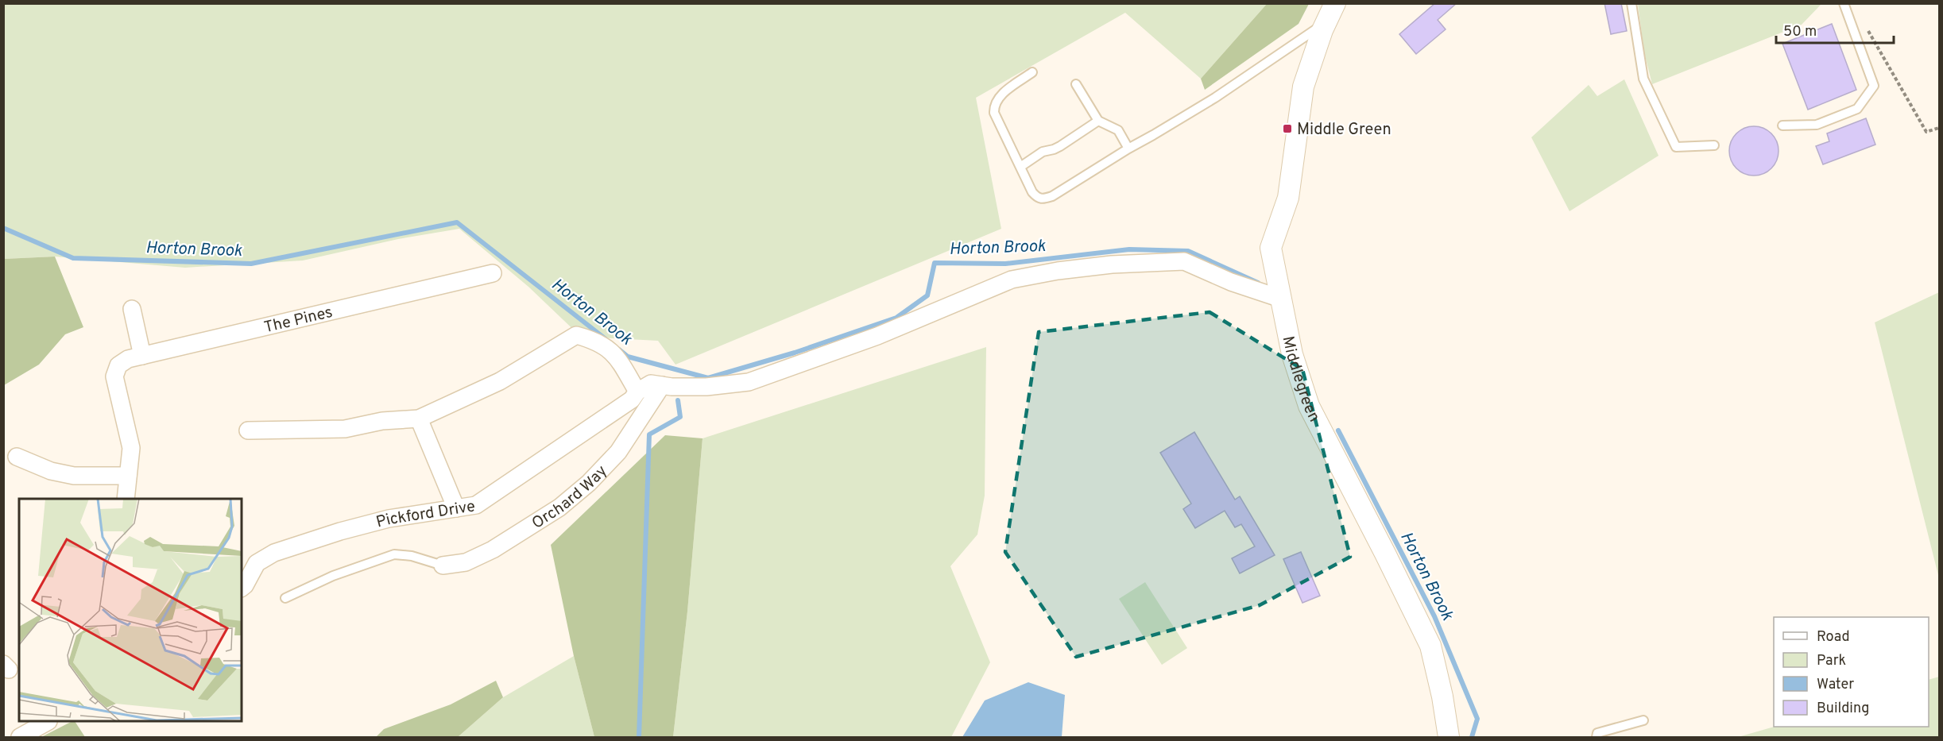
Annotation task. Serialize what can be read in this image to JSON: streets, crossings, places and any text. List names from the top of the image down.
{
  "streets": {
    "street": [
      "The Pines",
      "Middlegreen",
      "Orchard Way",
      "Pickford Drive"
    ]
  },
  "crossings": [
    ["Orchard Way", "Pickford Drive"]
  ],
  "water": ["Horton Brook"],
  "places": {
    "transit": ["Middle Green"]
  },
  "legend": [
    "Road",
    "Park",
    "Water",
    "Building"
  ],
  "scale_bar": "50 m"
}
